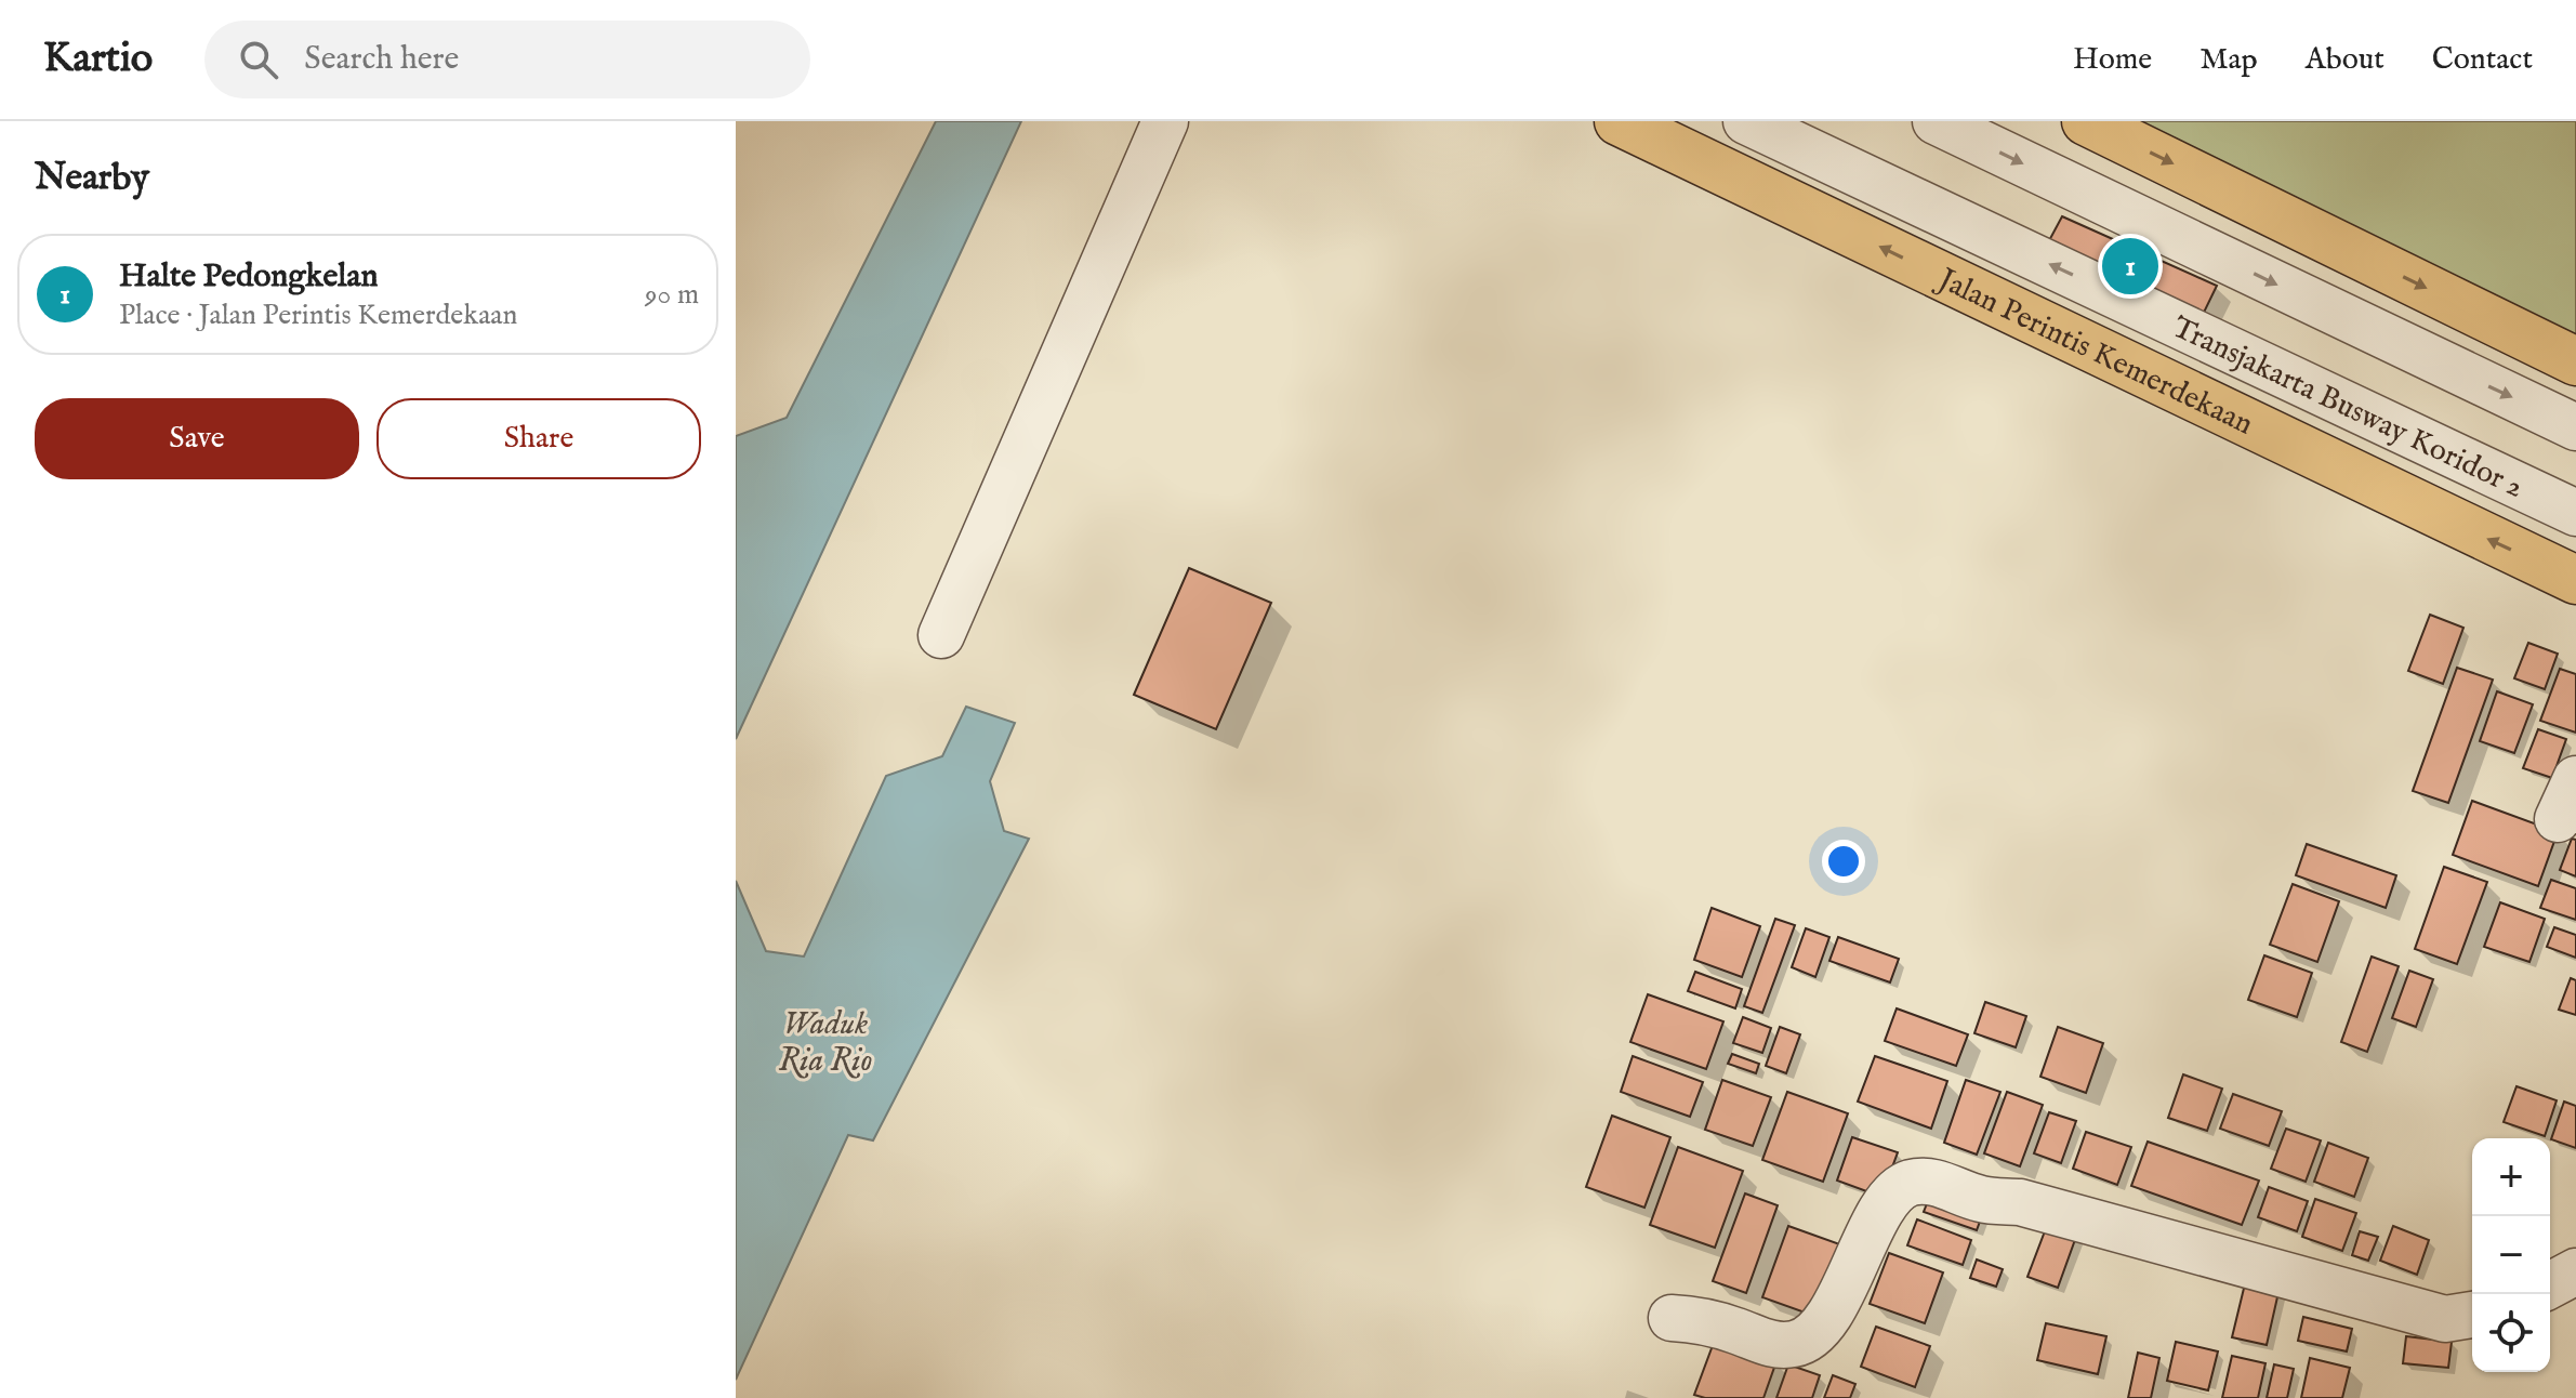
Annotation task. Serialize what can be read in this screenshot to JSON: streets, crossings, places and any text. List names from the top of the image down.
{
  "streets": {
    "highway": ["Jalan Perintis Kemerdekaan"],
    "street": ["Transjakarta Busway Koridor 2"]
  },
  "water": ["Waduk Ria Rio"],
  "page": {
    "header": "Kartio",
    "search": "Search here",
    "nav": [
      "Home",
      "Map",
      "About",
      "Contact"
    ],
    "heading": "Nearby",
    "list": [
      {
        "mark": "1",
        "name": "Halte Pedongkelan",
        "note": "Place · Jalan Perintis Kemerdekaan",
        "value": "90 m"
      }
    ],
    "pins": "1",
    "buttons": ["Save", "Share"],
    "map_buttons": ["+", "−"]
  }
}
